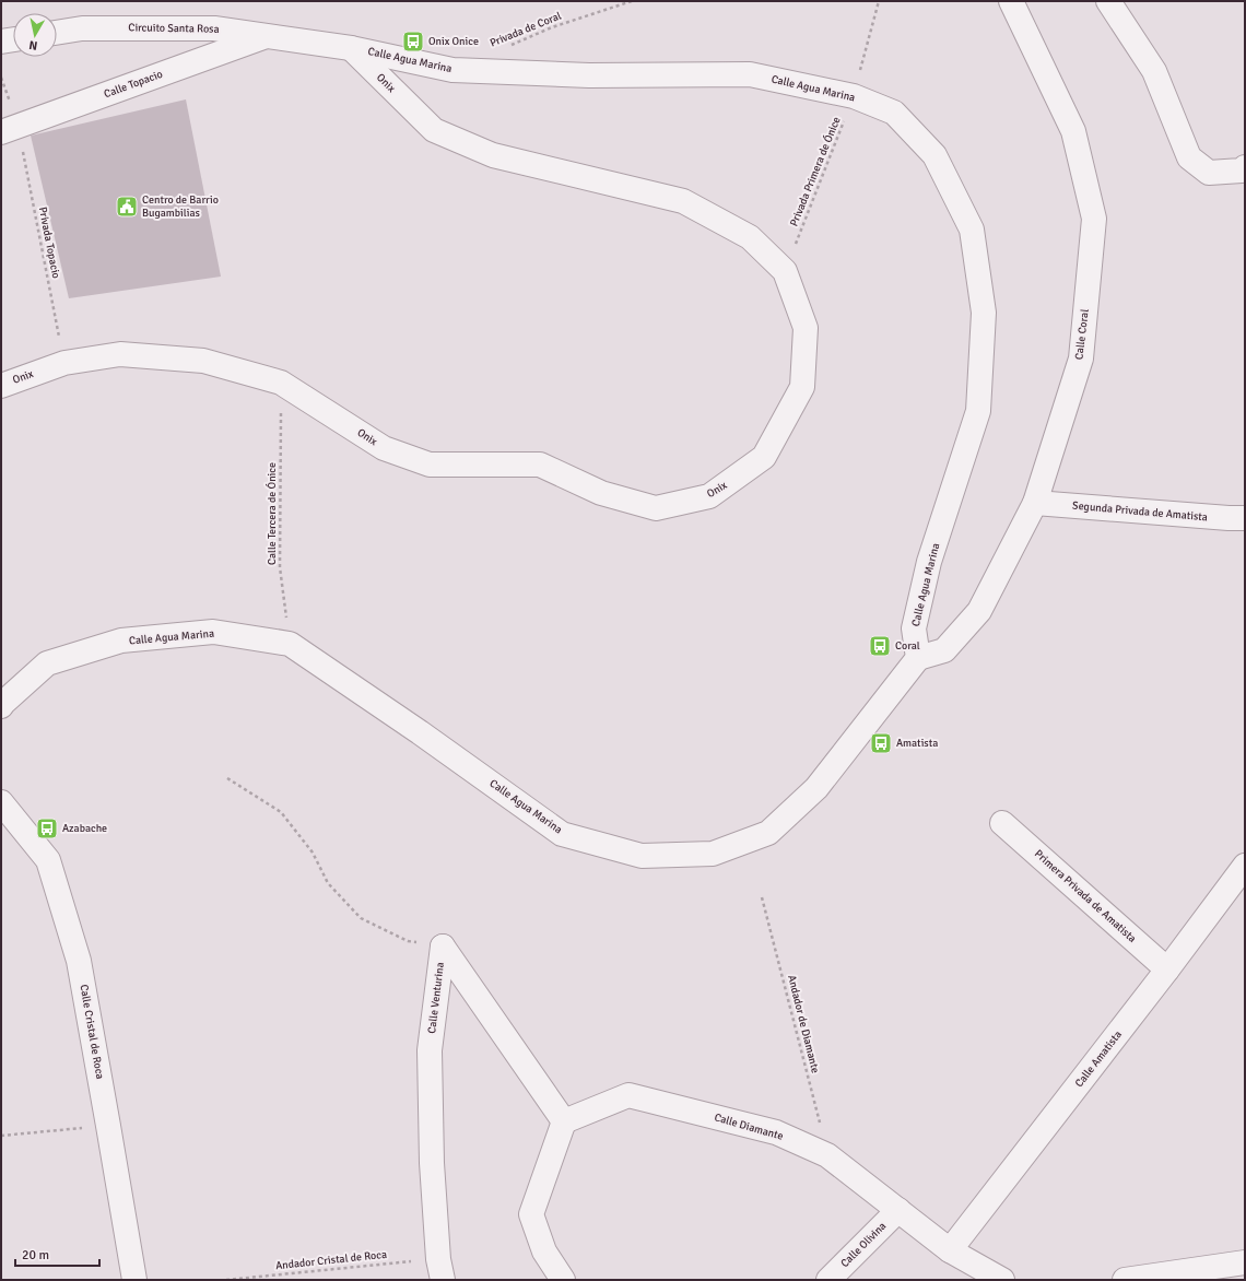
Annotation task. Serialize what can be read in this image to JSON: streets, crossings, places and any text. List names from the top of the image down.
{
  "streets": {
    "street": [
      "Circuito Santa Rosa",
      "Calle Agua Marina",
      "Onix",
      "Calle Topacio",
      "Calle Coral",
      "Segunda Privada de Amatista",
      "Primera Privada de Amatista",
      "Calle Venturina",
      "Calle Cristal de Roca",
      "Calle Amatista",
      "Calle Diamante",
      "Calle Olivina"
    ],
    "path": [
      "Privada de Coral",
      "Privada Primera de Ónice",
      "Privada Topacio",
      "Calle Tercera de Ónice",
      "Andador de Diamante",
      "Andador Cristal de Roca"
    ]
  },
  "crossings": [
    ["Circuito Santa Rosa", "Calle Agua Marina"],
    ["Circuito Santa Rosa", "Onix"],
    ["Circuito Santa Rosa", "Calle Topacio"],
    ["Calle Agua Marina", "Onix"],
    ["Calle Agua Marina", "Privada Primera de Ónice"],
    ["Calle Agua Marina", "Calle Coral"],
    ["Calle Agua Marina", "Calle Tercera de Ónice"],
    ["Onix", "Privada Primera de Ónice"],
    ["Onix", "Privada Topacio"],
    ["Onix", "Calle Tercera de Ónice"],
    ["Calle Topacio", "Privada Topacio"],
    ["Calle Coral", "Segunda Privada de Amatista"],
    ["Primera Privada de Amatista", "Calle Amatista"],
    ["Calle Venturina", "Andador Cristal de Roca"],
    ["Andador de Diamante", "Calle Diamante"],
    ["Calle Amatista", "Calle Diamante"],
    ["Calle Diamante", "Calle Olivina"]
  ],
  "places": {
    "bus stop": [
      "Onix Onice",
      "Coral",
      "Amatista",
      "Azabache"
    ],
    "public building": ["Centro de Barrio Bugambilias"]
  },
  "scale_bar": "20 m",
  "north": "bottom"
}
